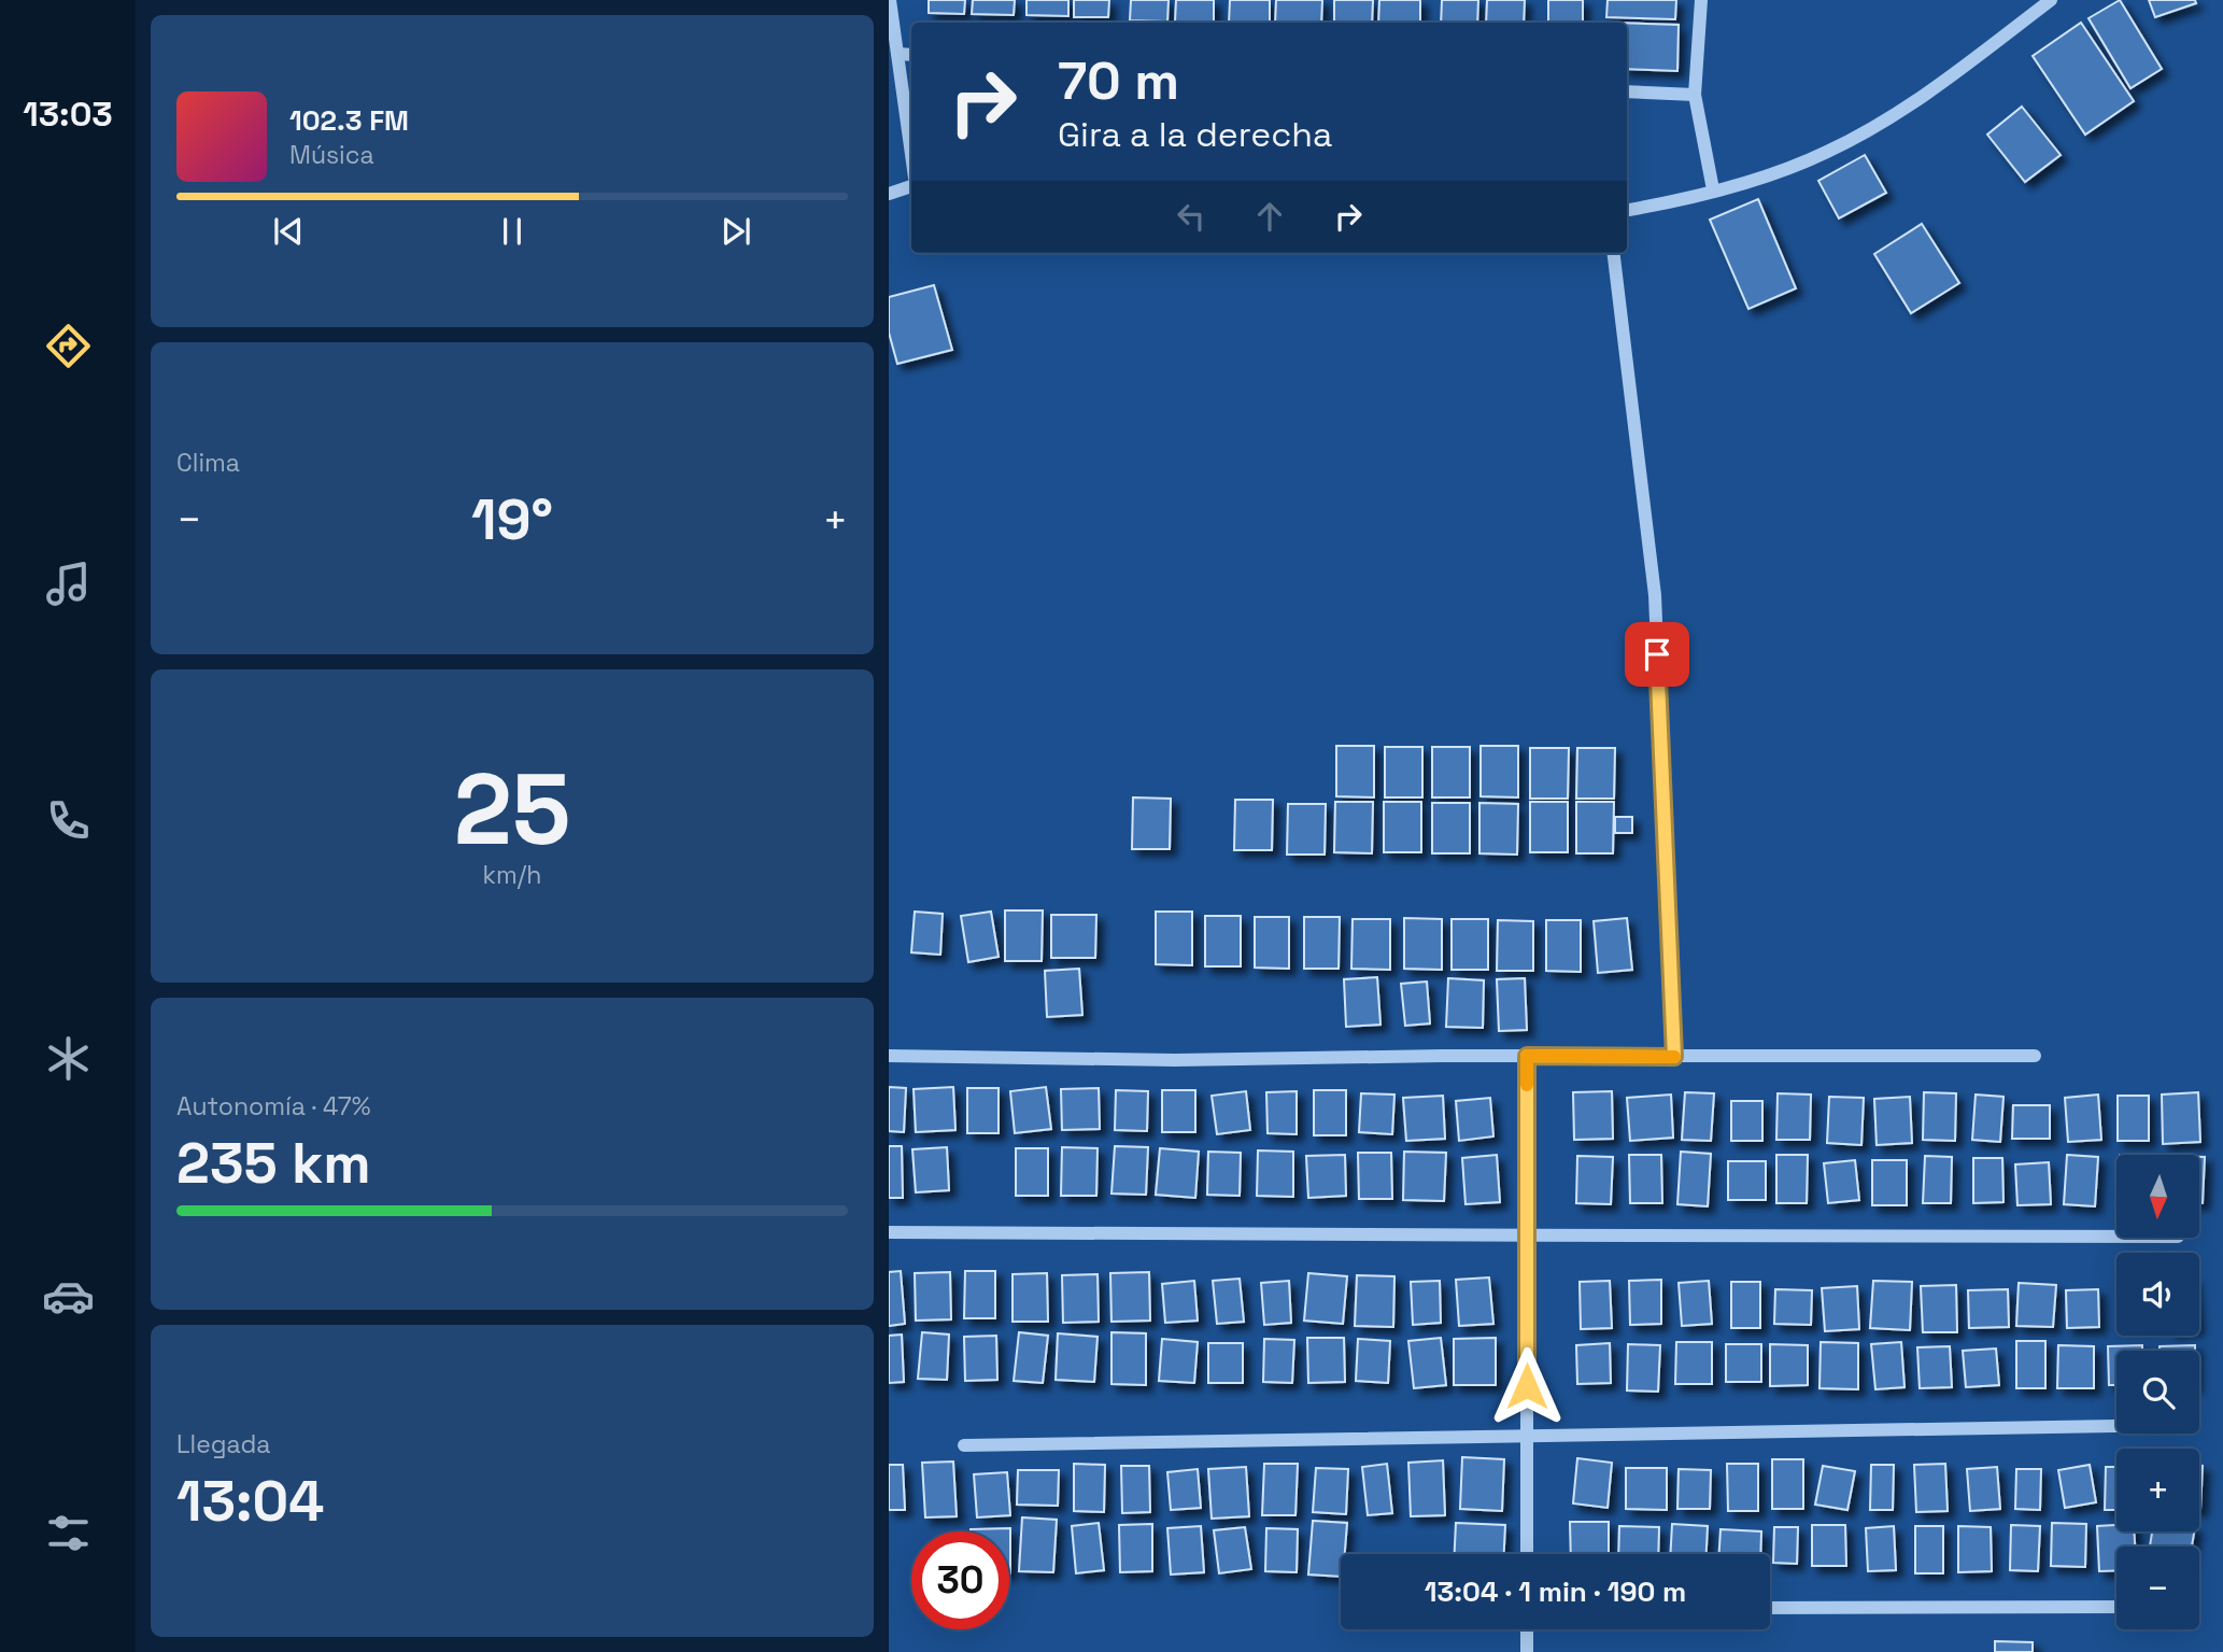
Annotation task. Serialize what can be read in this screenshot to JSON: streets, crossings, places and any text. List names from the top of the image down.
{
  "north": "bottom",
  "page": {
    "tabs": "13:03",
    "turn": ["70 m", "Gira a la derecha"],
    "song": ["102.3 FM", "Música"],
    "tile": [
      "Clima",
      ["25", "km/h"],
      ["Autonomía · 47%", "235 km"],
      ["Llegada", "13:04"]
    ],
    "heat": ["−", "19°", "+"],
    "map_buttons": ["+", "−"],
    "limit": "30",
    "trip": "13:04 · 1 min · 190 m"
  }
}
